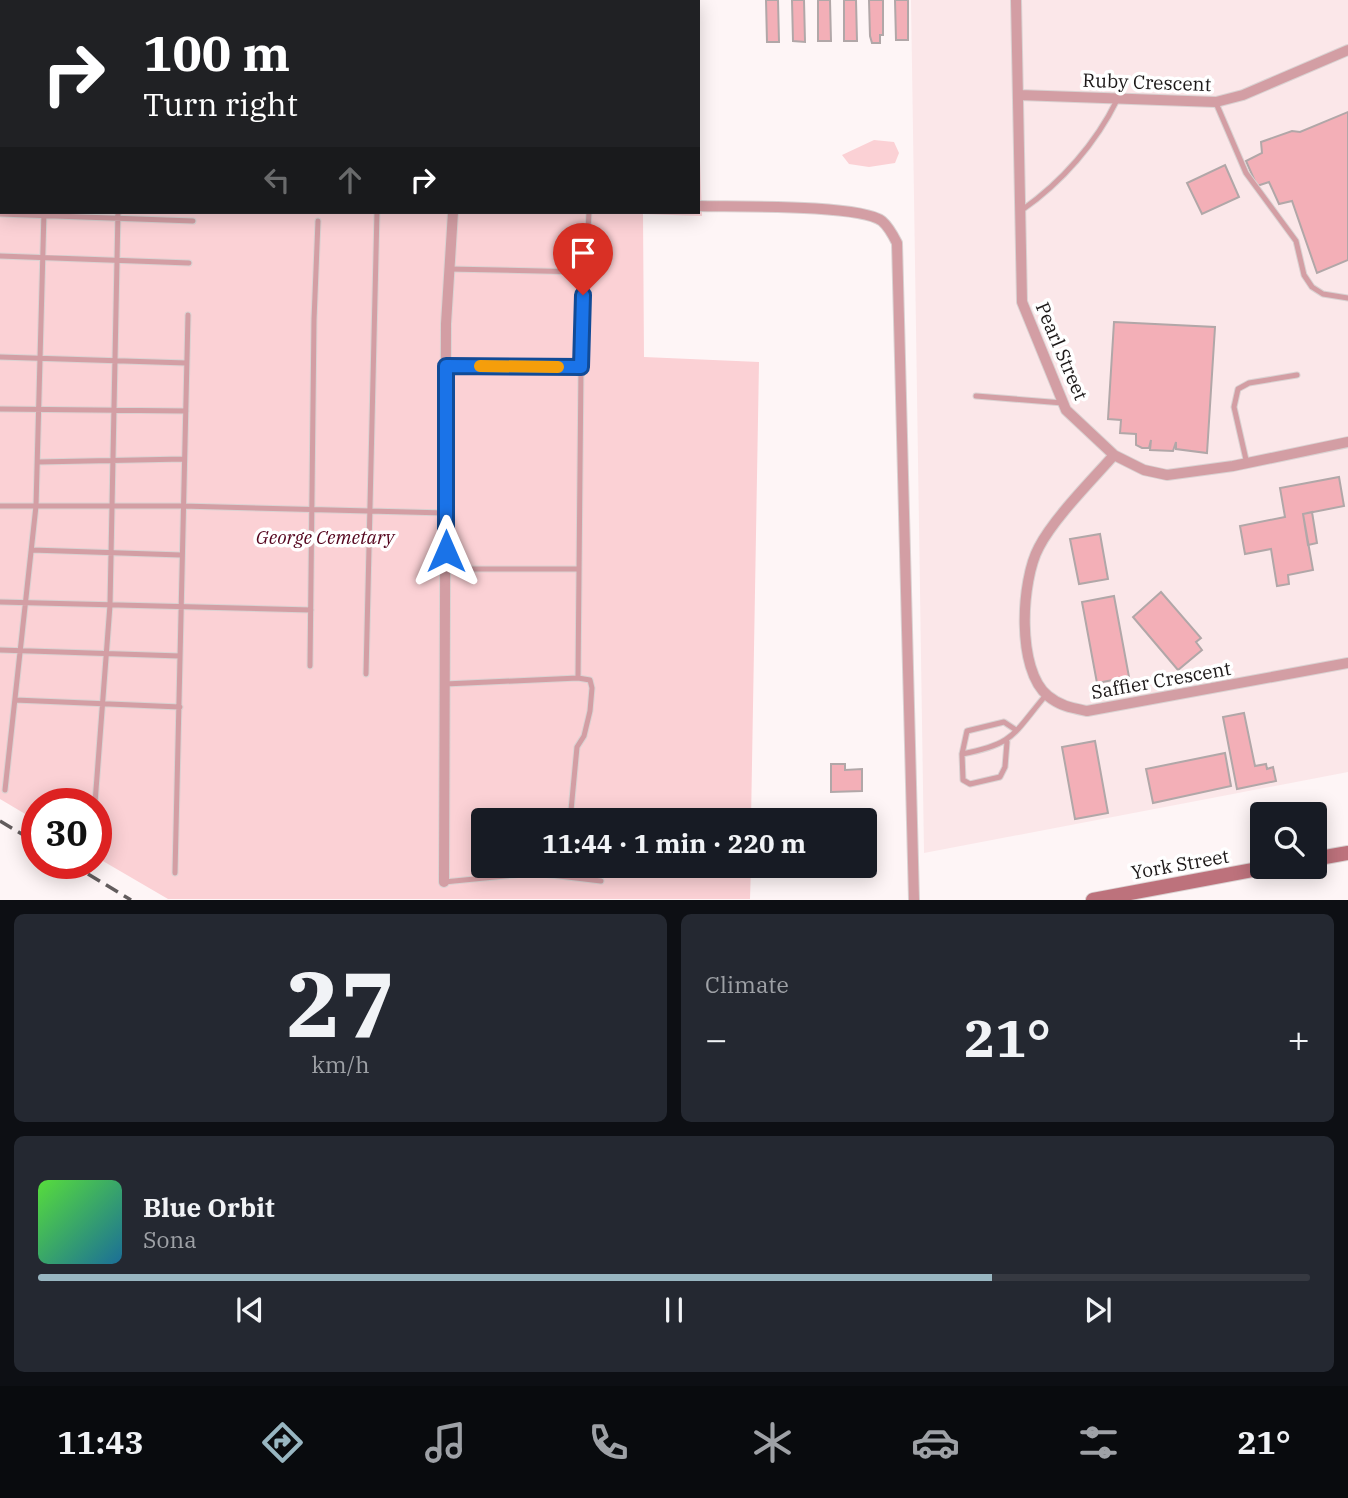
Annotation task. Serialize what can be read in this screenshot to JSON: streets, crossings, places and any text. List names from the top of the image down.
{
  "streets": {
    "main road": ["York Street"],
    "street": ["Ruby Crescent", "Pearl Street", "Saffier Crescent"]
  },
  "crossings": [
    ["Ruby Crescent", "Pearl Street"]
  ],
  "parks": ["George Cemetary"],
  "page": {
    "turn": ["100 m", "Turn right"],
    "limit": "30",
    "trip": "11:44 · 1 min · 220 m",
    "tile": [
      ["27", "km/h"],
      "Climate"
    ],
    "heat": ["−", "21°", "+"],
    "song": ["Blue Orbit", "Sona"],
    "tabs": ["11:43", "21°"]
  }
}
